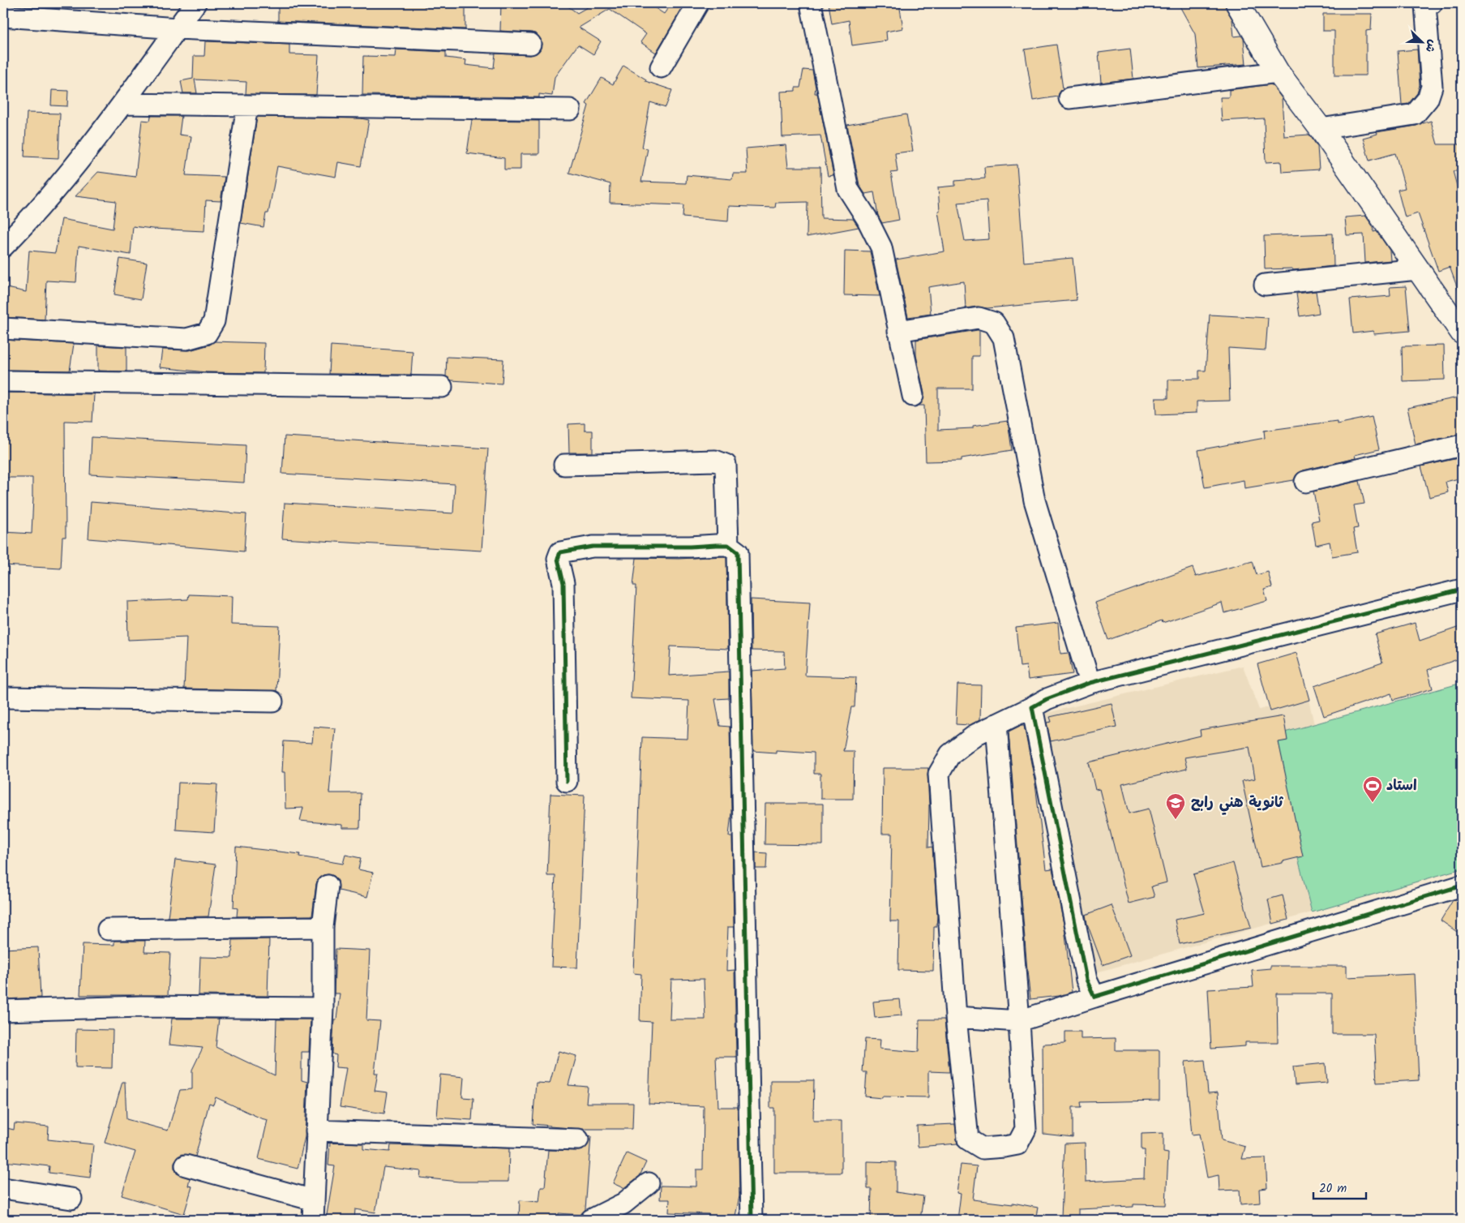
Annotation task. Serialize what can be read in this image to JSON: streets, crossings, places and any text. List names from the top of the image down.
{
  "places": {
    "sports": ["استاد"],
    "school or university": ["ثانوية هني رابح"]
  },
  "scale_bar": "20 m",
  "north": "bottom right"
}
